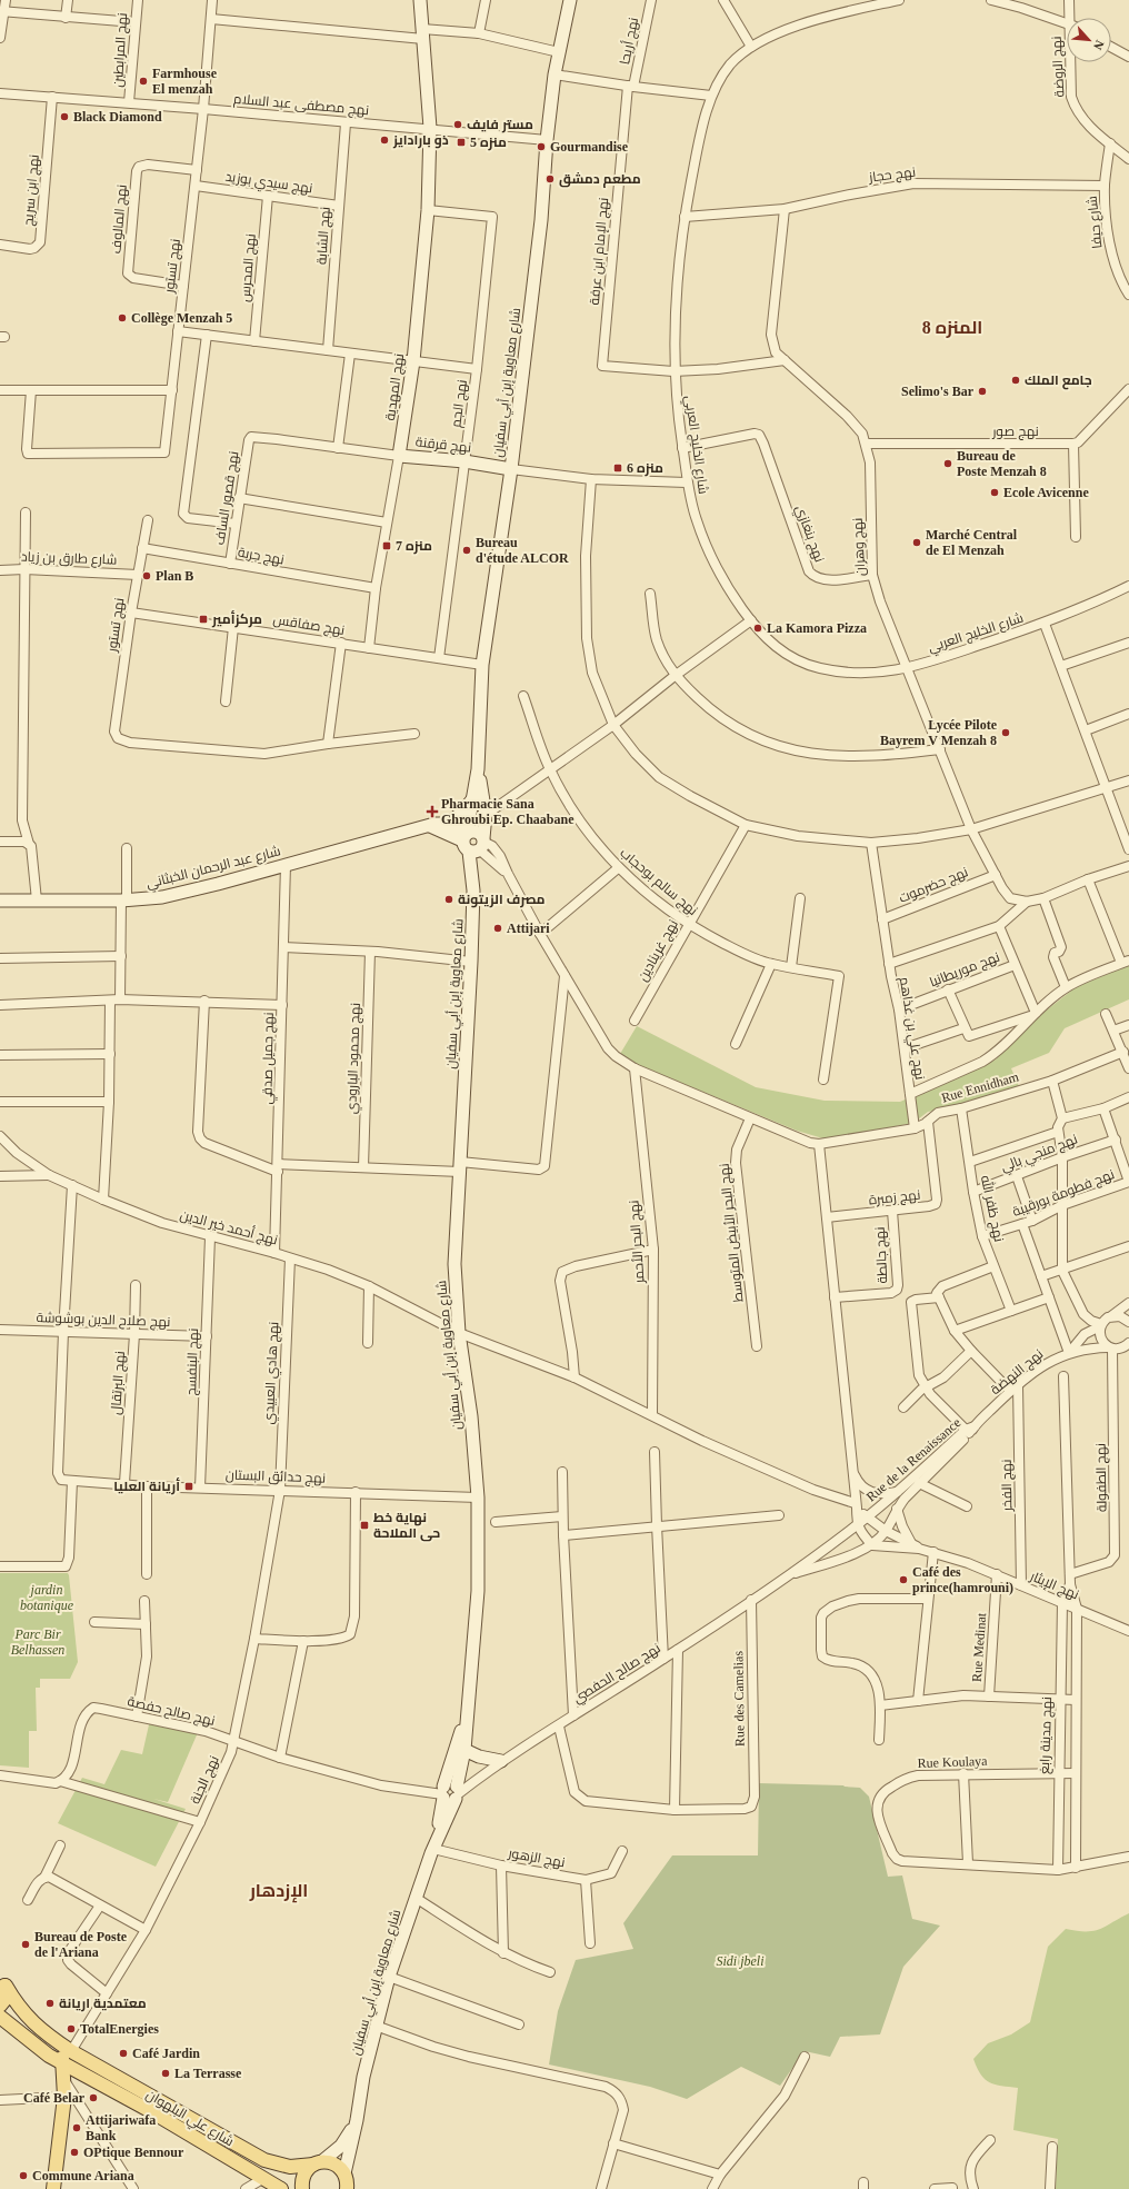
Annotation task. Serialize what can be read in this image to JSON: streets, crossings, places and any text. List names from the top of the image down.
{
  "streets": {
    "main road": [
      "شارع معاوية إبن أبي سفيان",
      "نهج المهدية",
      "نهج قرقنة",
      "شارع عبد الرحمان الخبثاني",
      "شارع علي البلهوان"
    ],
    "street": [
      "نهج أريحا",
      "نهج المرابطين",
      "نهج الروضة",
      "نهج مصطفى عبد السلام",
      "نهج حجاز",
      "نهج سيدي بوزيد",
      "نهج ابن سريج",
      "نهج المالوف",
      "شارع حيفا",
      "نهج الشابة",
      "نهج الإمام ابن عرفة",
      "نهج تستور",
      "نهج المحرس",
      "نهج الجم",
      "نهج صور",
      "شارع الخليج العربي",
      "نهج قصور الساف",
      "نهج بنغازي",
      "نهج وهران",
      "نهج جربة",
      "شارع طارق بن زياد",
      "نهج صفاقس",
      "نهج سالم بوحجاب",
      "نهج حضرموت",
      "نهج غرينادين",
      "نهج موريطانيا",
      "نهج علي بن غذاهم",
      "نهج جميل صدقي",
      "نهج محمود البارودي",
      "Rue Ennidham",
      "نهج منجي بالي",
      "نهج فطومة بورقيبة",
      "نهج زمبرة",
      "نهج ظفر الله",
      "نهج أحمد خير الدين",
      "نهج البحر الأبيض المتوسط",
      "نهج البحر الأحمر",
      "نهج جالطة",
      "نهج صلاح الدين بوشوشة",
      "نهج البنفسج",
      "نهج النهضة",
      "نهج هادي العبيدي",
      "نهج البرتقال",
      "Rue de la Renaissance",
      "نهج حدائق البستان",
      "نهج الطفولة",
      "نهج الفخر",
      "نهج الإيثار",
      "Rue Medinat",
      "نهج صالح الحفصي",
      "Rue des Camelias",
      "نهج صالح حفصة",
      "نهج مدينة رابغ",
      "Rue Koulaya",
      "نهج الجنة",
      "نهج الزهور"
    ]
  },
  "crossings": [
    ["نهج أريحا", "نهج الإمام ابن عرفة"],
    ["نهج المرابطين", "نهج مصطفى عبد السلام"],
    ["نهج الروضة", "شارع حيفا"],
    ["نهج مصطفى عبد السلام", "نهج ابن سريج"],
    ["نهج مصطفى عبد السلام", "نهج الشابة"],
    ["نهج مصطفى عبد السلام", "نهج تستور"],
    ["نهج مصطفى عبد السلام", "شارع معاوية إبن أبي سفيان"],
    ["نهج مصطفى عبد السلام", "نهج المهدية"],
    ["نهج حجاز", "شارع حيفا"],
    ["نهج حجاز", "شارع الخليج العربي"],
    ["نهج حجاز", "نهج وهران"],
    ["نهج سيدي بوزيد", "نهج الشابة"],
    ["نهج سيدي بوزيد", "نهج تستور"],
    ["نهج سيدي بوزيد", "نهج المحرس"],
    ["نهج المالوف", "نهج تستور"],
    ["نهج الإمام ابن عرفة", "شارع الخليج العربي"],
    ["نهج تستور", "نهج جربة"],
    ["نهج تستور", "شارع طارق بن زياد"],
    ["نهج تستور", "نهج صفاقس"],
    ["شارع معاوية إبن أبي سفيان", "نهج قرقنة"],
    ["شارع معاوية إبن أبي سفيان", "نهج صفاقس"],
    ["شارع معاوية إبن أبي سفيان", "نهج أحمد خير الدين"],
    ["شارع معاوية إبن أبي سفيان", "نهج حدائق البستان"],
    ["شارع معاوية إبن أبي سفيان", "نهج صالح الحفصي"],
    ["شارع معاوية إبن أبي سفيان", "نهج صالح حفصة"],
    ["شارع معاوية إبن أبي سفيان", "نهج الزهور"],
    ["شارع معاوية إبن أبي سفيان", "شارع علي البلهوان"],
    ["نهج المهدية", "نهج الجم"],
    ["نهج المهدية", "نهج قرقنة"],
    ["نهج المهدية", "نهج جربة"],
    ["نهج المهدية", "نهج صفاقس"],
    ["نهج الجم", "نهج قرقنة"],
    ["نهج الجم", "نهج صفاقس"],
    ["نهج صور", "نهج وهران"],
    ["نهج قرقنة", "شارع الخليج العربي"],
    ["نهج قرقنة", "نهج قصور الساف"],
    ["شارع الخليج العربي", "نهج بنغازي"],
    ["شارع الخليج العربي", "نهج وهران"],
    ["نهج قصور الساف", "نهج جربة"],
    ["نهج بنغازي", "نهج وهران"],
    ["نهج وهران", "نهج حضرموت"],
    ["شارع عبد الرحمان الخبثاني", "نهج جميل صدقي"],
    ["نهج سالم بوحجاب", "نهج غرينادين"],
    ["نهج حضرموت", "نهج علي بن غذاهم"],
    ["نهج موريطانيا", "نهج علي بن غذاهم"],
    ["نهج جميل صدقي", "نهج أحمد خير الدين"],
    ["Rue Ennidham", "نهج زمبرة"],
    ["Rue Ennidham", "نهج ظفر الله"],
    ["نهج منجي بالي", "نهج ظفر الله"],
    ["نهج فطومة بورقيبة", "نهج ظفر الله"],
    ["نهج زمبرة", "نهج جالطة"],
    ["نهج أحمد خير الدين", "نهج البحر الأحمر"],
    ["نهج أحمد خير الدين", "نهج البنفسج"],
    ["نهج أحمد خير الدين", "نهج هادي العبيدي"],
    ["نهج صلاح الدين بوشوشة", "نهج البنفسج"],
    ["نهج صلاح الدين بوشوشة", "نهج البرتقال"],
    ["نهج البنفسج", "نهج حدائق البستان"],
    ["نهج النهضة", "Rue de la Renaissance"],
    ["نهج النهضة", "نهج الطفولة"],
    ["نهج النهضة", "نهج الفخر"],
    ["نهج هادي العبيدي", "نهج حدائق البستان"],
    ["نهج هادي العبيدي", "نهج الجنة"],
    ["نهج البرتقال", "نهج حدائق البستان"],
    ["Rue de la Renaissance", "نهج صالح الحفصي"],
    ["نهج حدائق البستان", "نهج الجنة"],
    ["نهج الفخر", "نهج الإيثار"],
    ["نهج الإيثار", "Rue Medinat"],
    ["نهج الإيثار", "نهج مدينة رابغ"],
    ["نهج صالح الحفصي", "Rue des Camelias"],
    ["نهج صالح الحفصي", "نهج صالح حفصة"],
    ["نهج صالح حفصة", "نهج الجنة"],
    ["نهج مدينة رابغ", "Rue Koulaya"],
    ["نهج الجنة", "شارع علي البلهوان"]
  ],
  "districts": ["المنزه 8", "الإزدهار"],
  "parks": ["jardin botanique", "Parc Bir Belhassen", "Sidi jbeli"],
  "places": {
    "other": [
      "Farmhouse El menzah",
      "Black Diamond",
      "مستر فايف",
      "ذو بارادايز",
      "Gourmandise",
      "مطعم دمشق",
      "Collège Menzah 5",
      "جامع الملك",
      "Selimo's Bar",
      "Bureau de Poste Menzah 8",
      "Ecole Avicenne",
      "Marché Central de El Menzah",
      "Bureau d'étude ALCOR",
      "Plan B",
      "La Kamora Pizza",
      "Lycée Pilote Bayrem V Menzah 8",
      "مصرف الزيتونة",
      "Attijari",
      "Café des prince(hamrouni)",
      "Bureau de Poste de l'Ariana",
      "معتمدية اريانة",
      "TotalEnergies",
      "Café Jardin",
      "La Terrasse",
      "Café Belar",
      "Attijariwafa Bank",
      "OPtique Bennour",
      "Commune Ariana"
    ],
    "transit": [
      "منزه 5",
      "منزه 6",
      "منزه 7",
      "مركزأمير",
      "أريانة العليا",
      "نهاية خط حى الملاحة"
    ],
    "health": ["Pharmacie Sana Ghroubi Ep. Chaabane"]
  },
  "north": "bottom right"
}
